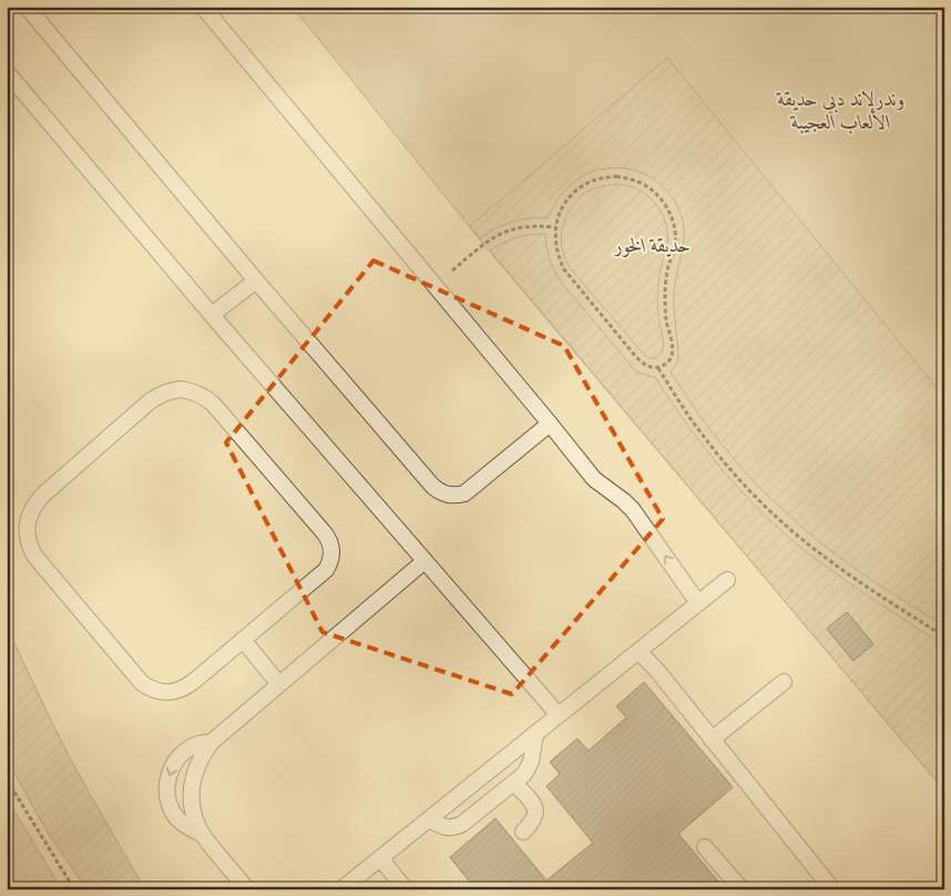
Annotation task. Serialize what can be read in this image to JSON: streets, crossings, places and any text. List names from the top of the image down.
{
  "parks": ["وندرلاند دبي حديقة الألعاب العجيبة", "حديقة الخور"]
}
